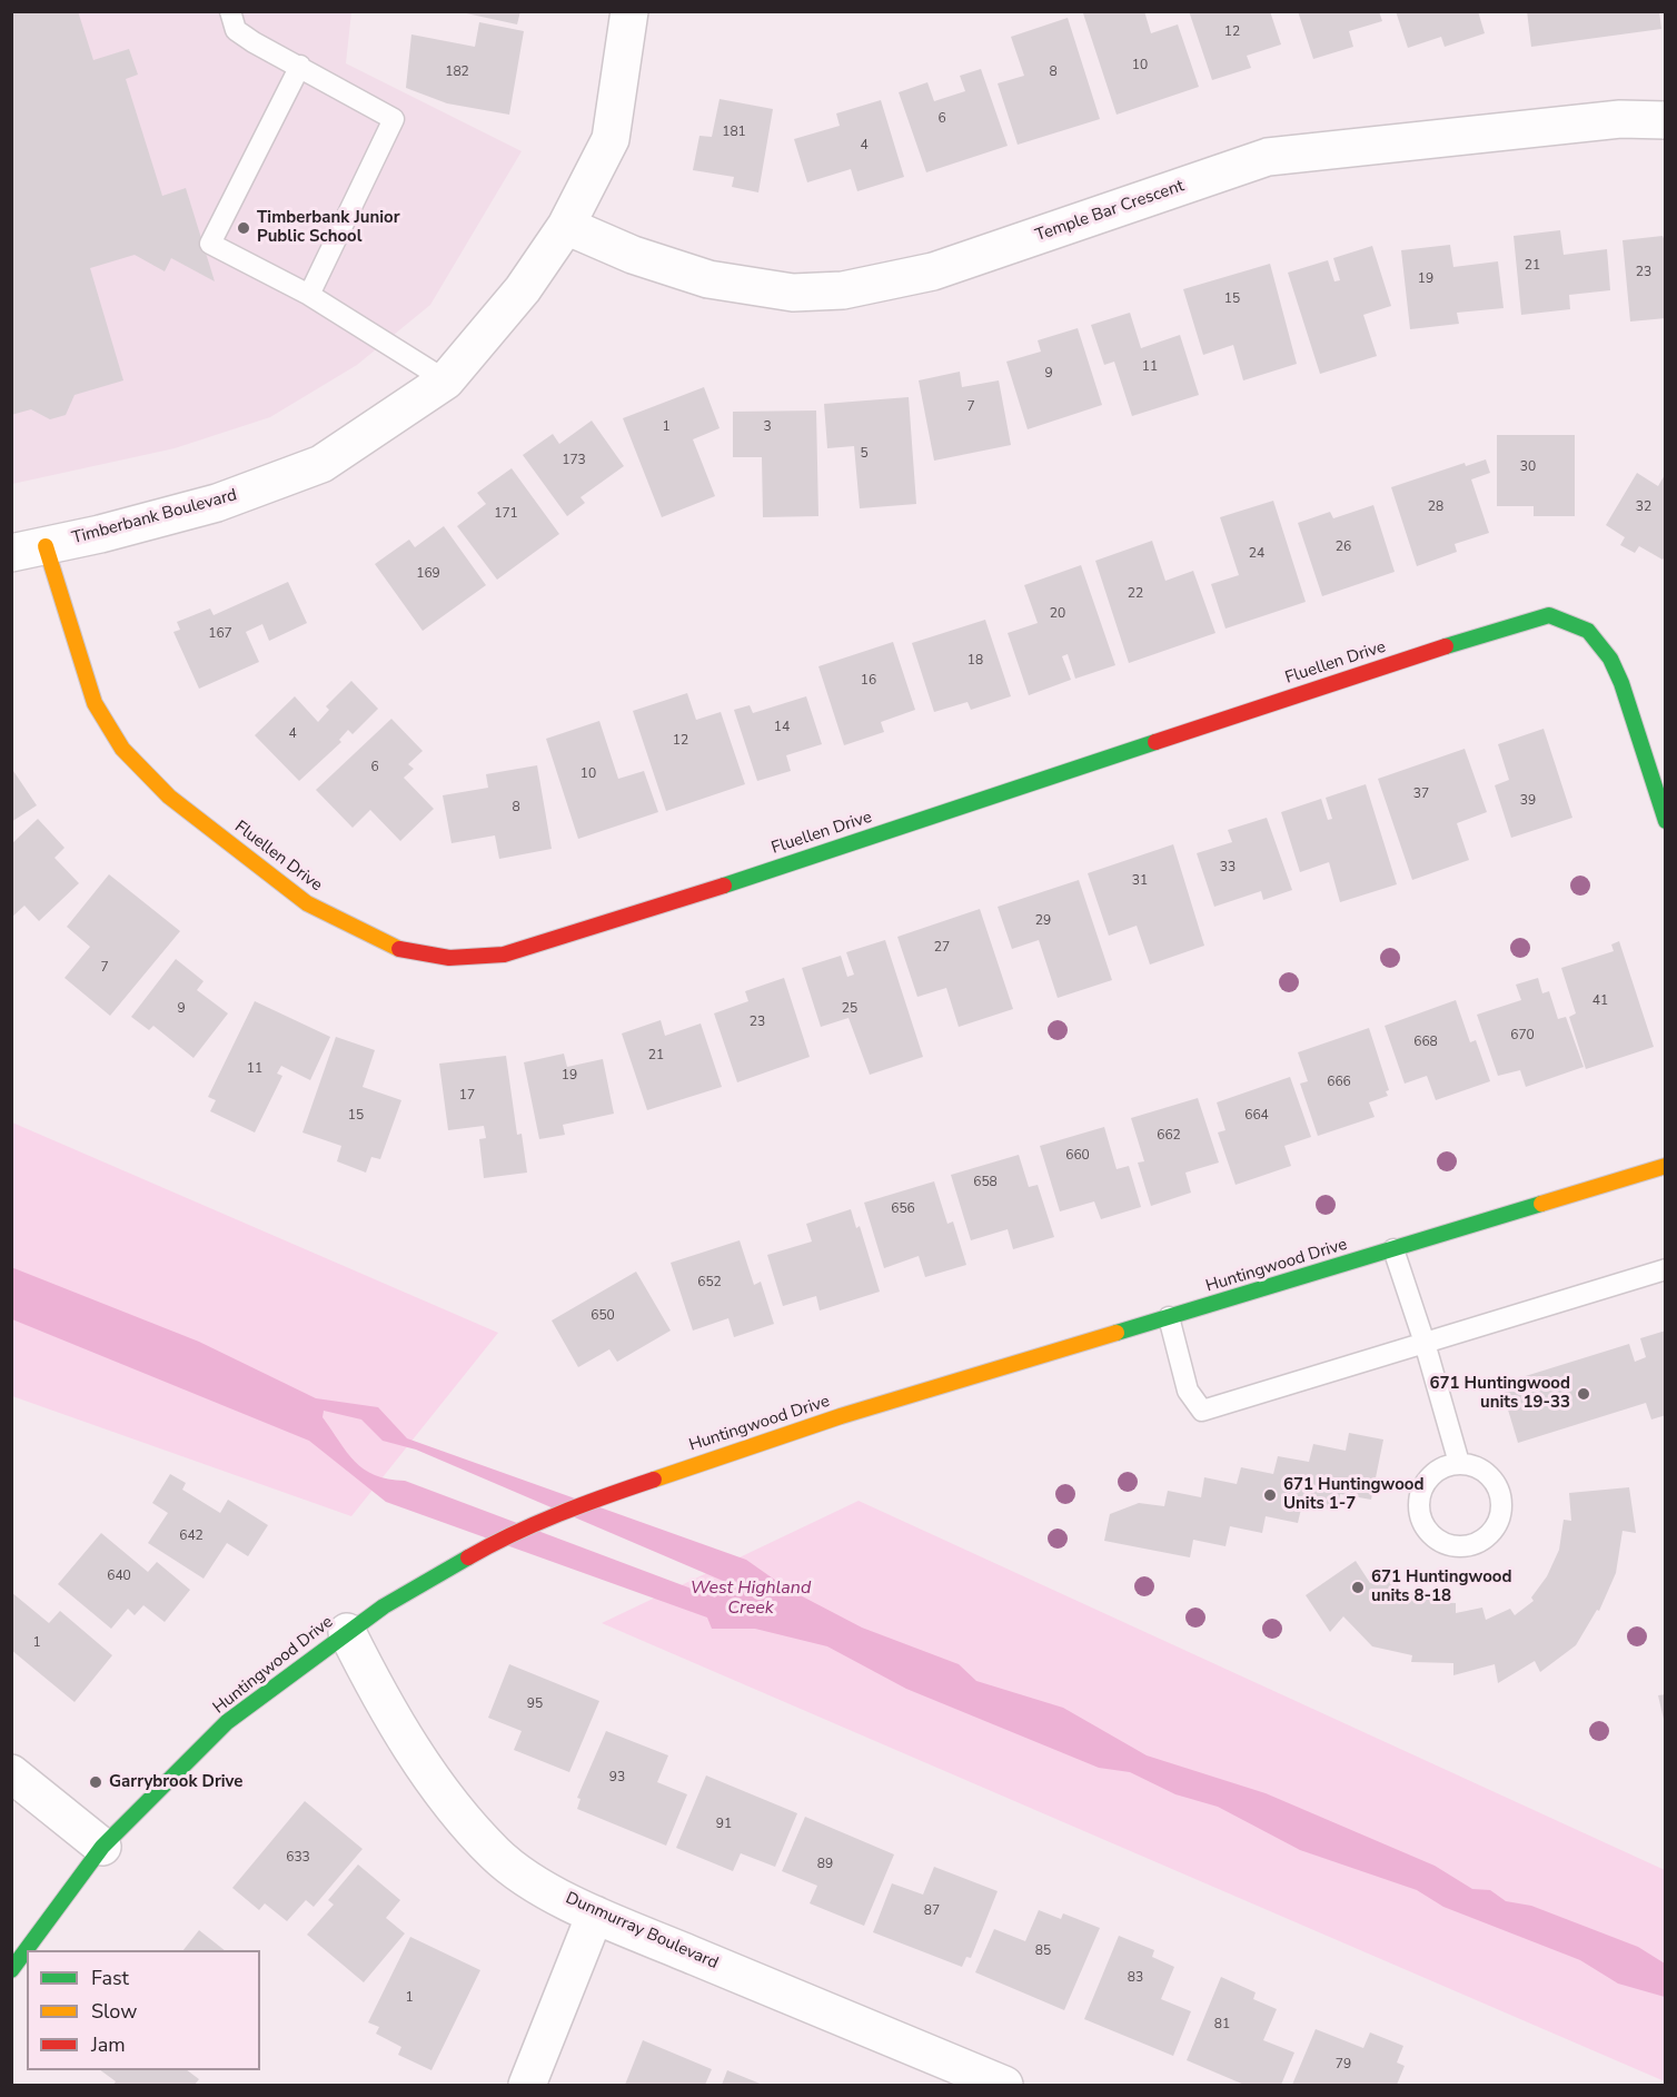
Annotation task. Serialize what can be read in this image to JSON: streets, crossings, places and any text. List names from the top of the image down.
{
  "streets": {
    "street": [
      "Temple Bar Crescent",
      "Timberbank Boulevard",
      "Fluellen Drive",
      "Huntingwood Drive",
      "Dunmurray Boulevard"
    ]
  },
  "crossings": [
    ["Temple Bar Crescent", "Timberbank Boulevard"],
    ["Timberbank Boulevard", "Fluellen Drive"],
    ["Huntingwood Drive", "Dunmurray Boulevard"]
  ],
  "water": ["West Highland Creek"],
  "places": [
    "Timberbank Junior Public School",
    "671 Huntingwood units 19-33",
    "671 Huntingwood Units 1-7",
    "671 Huntingwood units 8-18",
    "Garrybrook Drive"
  ],
  "house_numbers": [
    "12",
    "10",
    "182",
    "8",
    "6",
    "181",
    "4",
    "21",
    "23",
    "19",
    "15",
    "11",
    "9",
    "7",
    "1",
    "3",
    "5",
    "173",
    "30",
    "28",
    "32",
    "171",
    "26",
    "24",
    "169",
    "22",
    "20",
    "167",
    "18",
    "16",
    "14",
    "4",
    "12",
    "6",
    "10",
    "37",
    "39",
    "8",
    "33",
    "31",
    "29",
    "27",
    "7",
    "41",
    "9",
    "25",
    "23",
    "670",
    "668",
    "21",
    "11",
    "19",
    "666",
    "17",
    "15",
    "664",
    "662",
    "660",
    "658",
    "656",
    "652",
    "650",
    "642",
    "640",
    "1",
    "95",
    "93",
    "91",
    "633",
    "89",
    "87",
    "85",
    "83",
    "1",
    "81",
    "79"
  ],
  "legend": ["Fast", "Slow", "Jam"]
}
